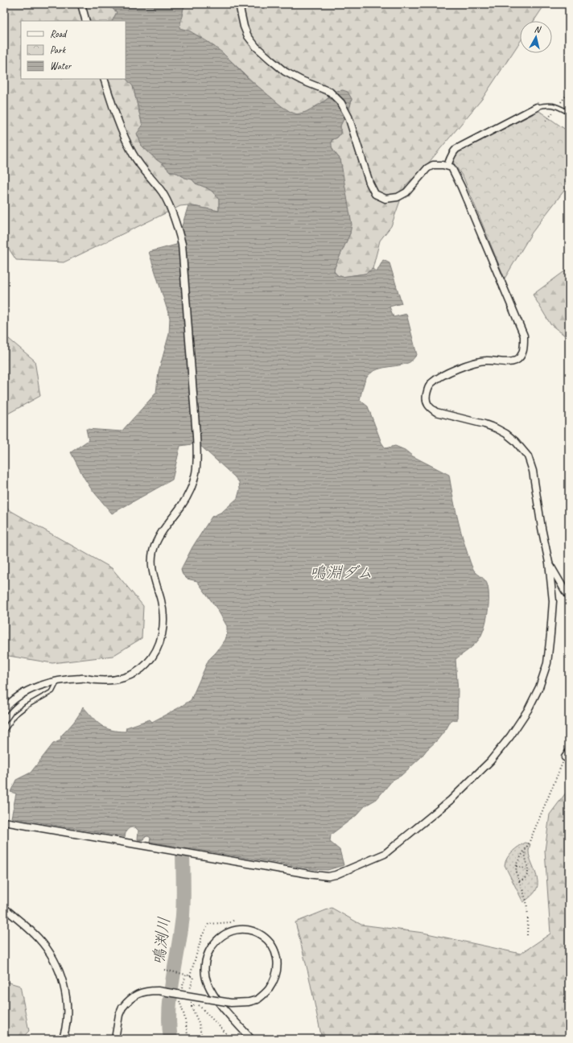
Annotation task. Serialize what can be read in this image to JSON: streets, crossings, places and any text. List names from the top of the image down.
{
  "water": ["鳴淵ダム", "鳴渕川"],
  "legend": ["Road", "Park", "Water"],
  "north": "top"
}
